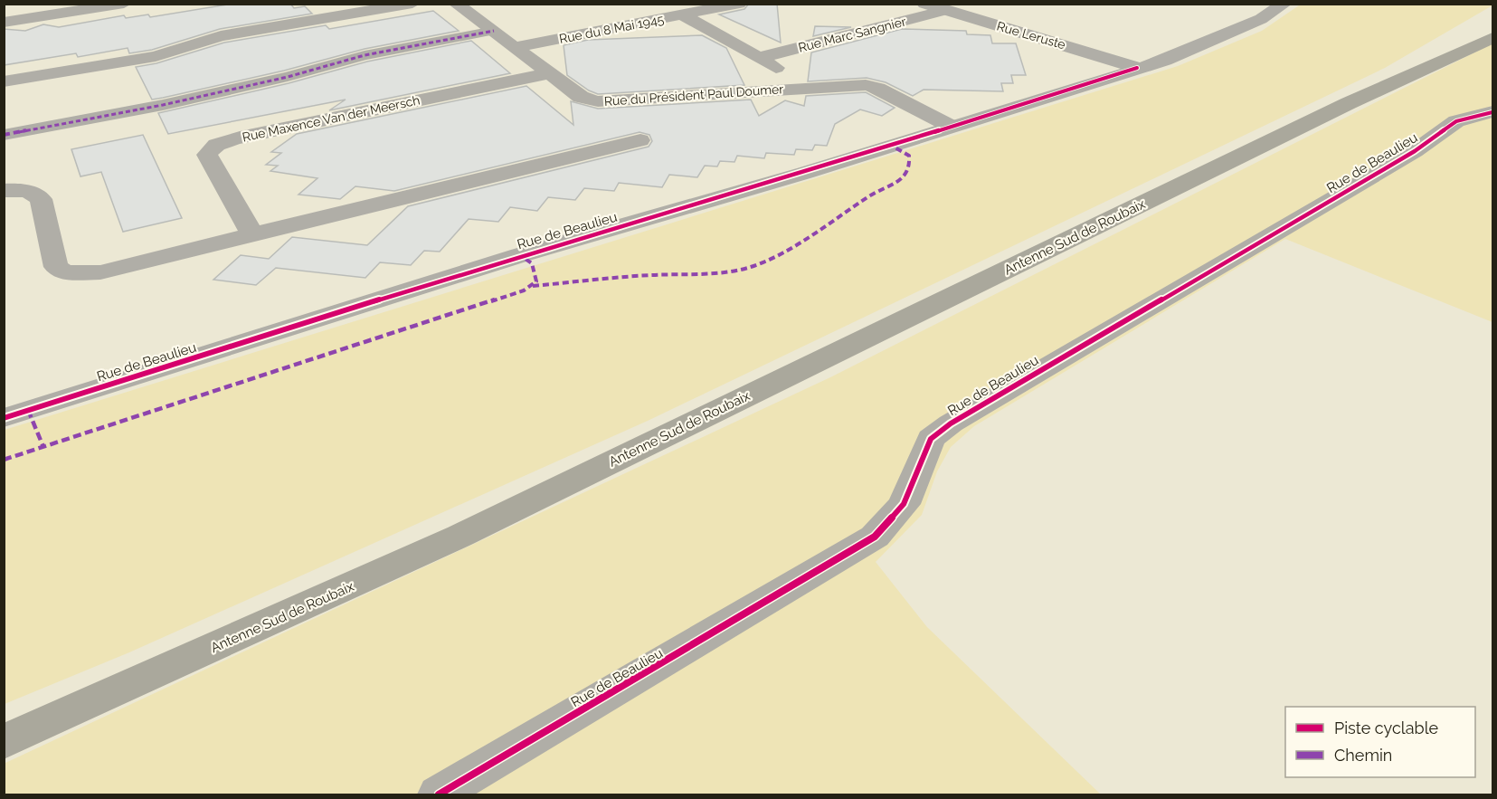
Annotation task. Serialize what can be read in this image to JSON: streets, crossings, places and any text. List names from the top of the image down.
{
  "streets": {
    "highway": ["Antenne Sud de Roubaix"],
    "street": [
      "Rue du 8 Mai 1945",
      "Rue Marc Sangnier",
      "Rue Leruste",
      "Rue du Président Paul Doumer",
      "Rue Maxence Van der Meersch",
      "Rue de Beaulieu"
    ]
  },
  "crossings": [
    ["Rue du 8 Mai 1945", "Rue du Président Paul Doumer"],
    ["Rue Marc Sangnier", "Rue Leruste"],
    ["Rue Leruste", "Rue de Beaulieu"],
    ["Rue du Président Paul Doumer", "Rue Maxence Van der Meersch"],
    ["Rue du Président Paul Doumer", "Rue de Beaulieu"]
  ],
  "legend": ["Piste cyclable", "Chemin"]
}
